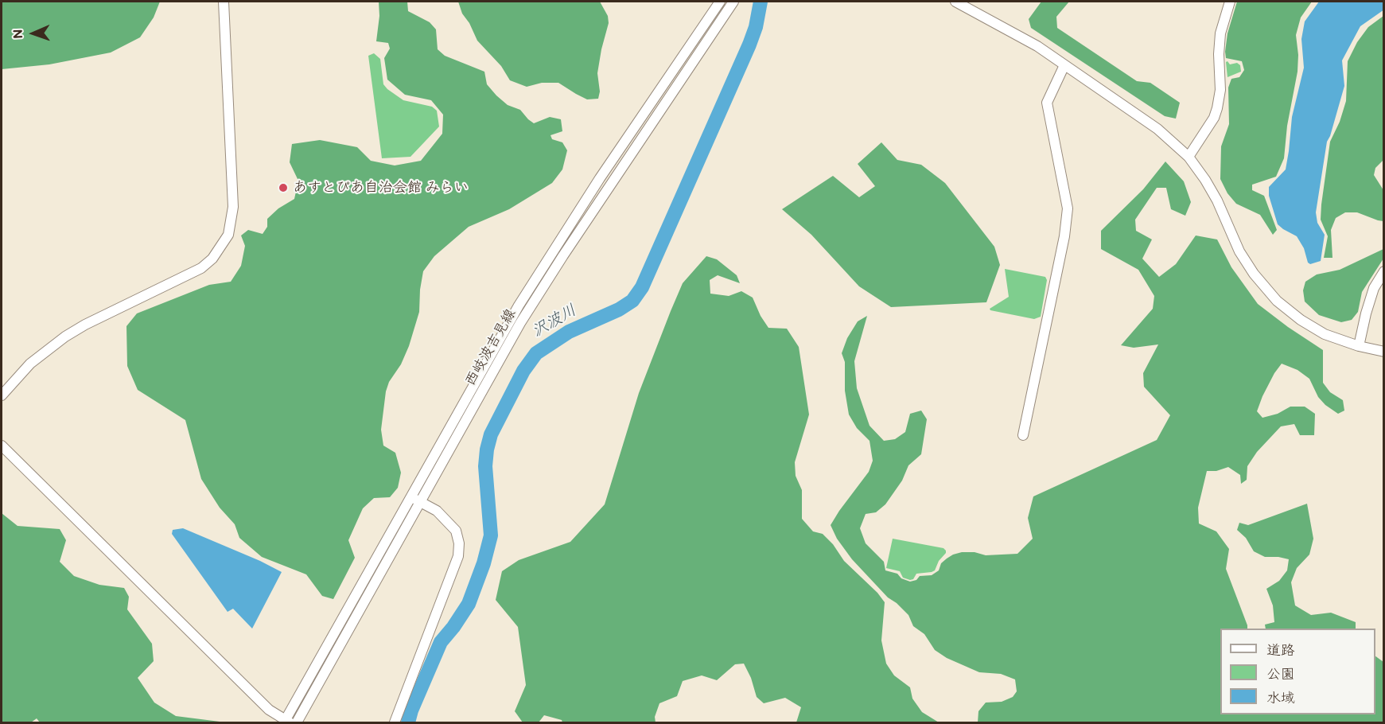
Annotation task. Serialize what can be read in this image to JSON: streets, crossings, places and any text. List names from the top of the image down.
{
  "streets": {
    "street": ["西岐波吉見線"]
  },
  "water": ["沢波川"],
  "places": ["あすとぴあ自治会館 みらい"],
  "legend": ["道路", "公園", "水域"],
  "north": "left"
}
